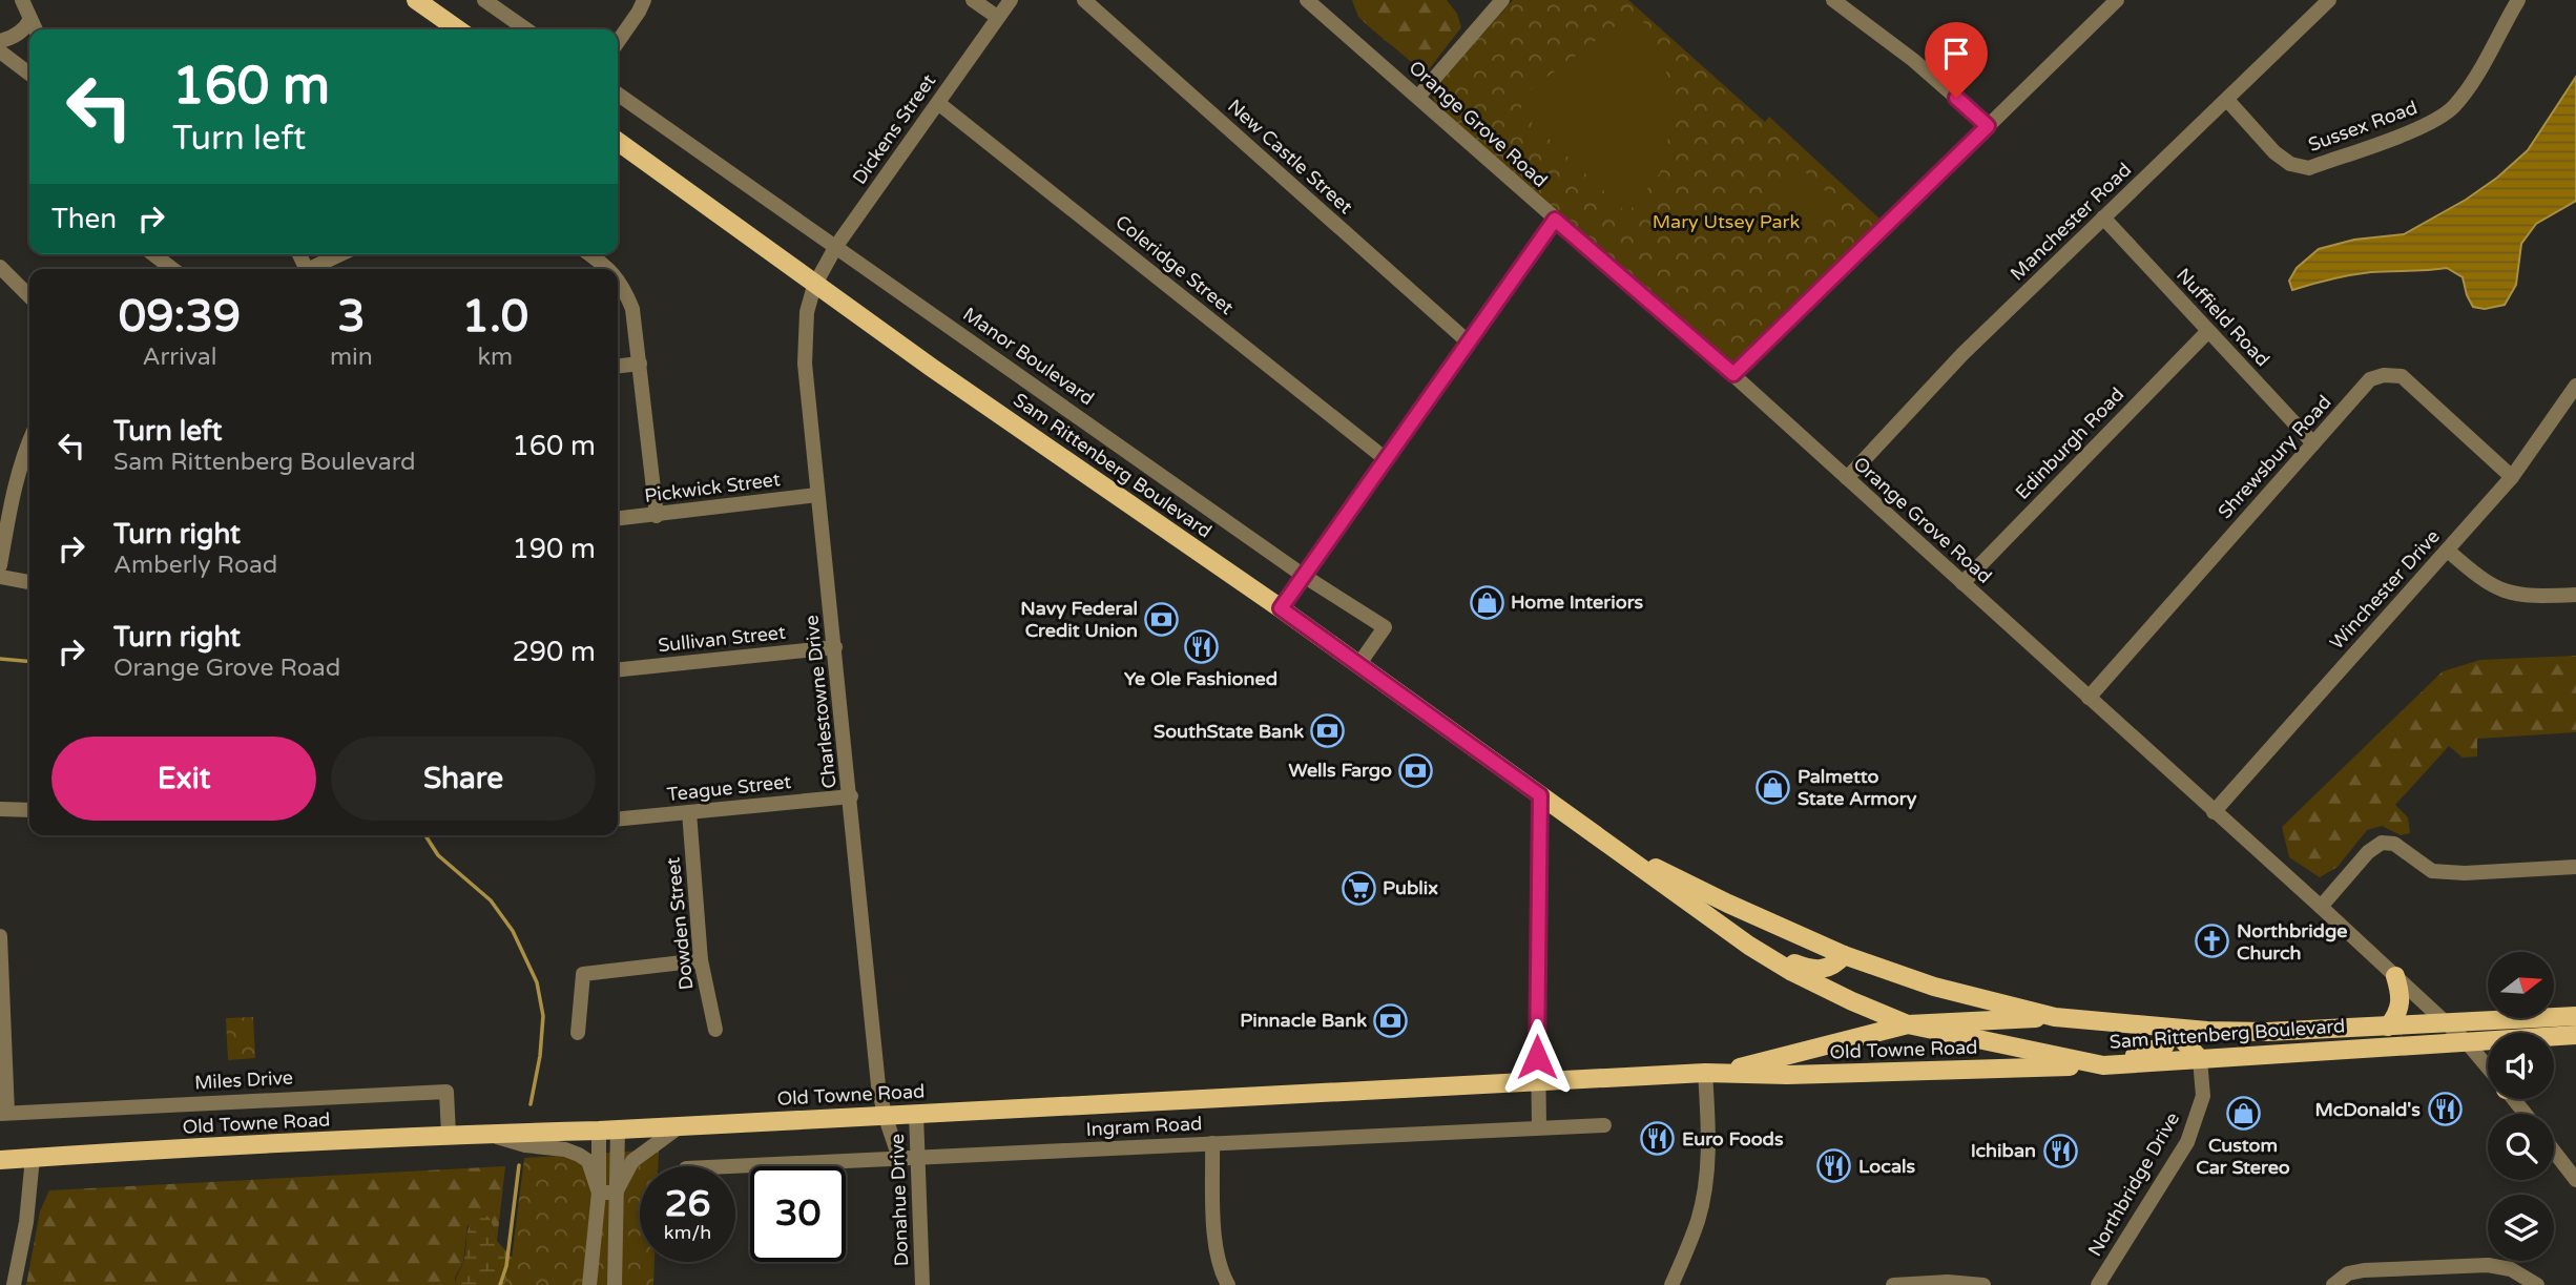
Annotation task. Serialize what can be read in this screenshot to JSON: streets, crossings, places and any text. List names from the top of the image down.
{
  "streets": {
    "main road": ["Sam Rittenberg Boulevard", "Old Towne Road"],
    "street": [
      "Orange Grove Road",
      "Sussex Road",
      "Dickens Street",
      "New Castle Street",
      "Manchester Road",
      "Coleridge Street",
      "Nuffield Road",
      "Manor Boulevard",
      "Edinburgh Road",
      "Shrewsbury Road",
      "Pickwick Street",
      "Winchester Drive",
      "Sullivan Street",
      "Charlestowne Drive",
      "Teague Street",
      "Dowden Street",
      "Miles Drive",
      "Ingram Road",
      "Northbridge Drive",
      "Donahue Drive"
    ]
  },
  "crossings": [
    ["Orange Grove Road", "Manchester Road"],
    ["Orange Grove Road", "Edinburgh Road"],
    ["Orange Grove Road", "Shrewsbury Road"],
    ["Orange Grove Road", "Sam Rittenberg Boulevard"],
    ["Orange Grove Road", "Winchester Drive"],
    ["Sussex Road", "Manchester Road"],
    ["Dickens Street", "Coleridge Street"],
    ["Dickens Street", "Manor Boulevard"],
    ["Dickens Street", "Sam Rittenberg Boulevard"],
    ["Dickens Street", "Charlestowne Drive"],
    ["Manchester Road", "Nuffield Road"],
    ["Nuffield Road", "Edinburgh Road"],
    ["Nuffield Road", "Shrewsbury Road"],
    ["Manor Boulevard", "Sam Rittenberg Boulevard"],
    ["Shrewsbury Road", "Winchester Drive"],
    ["Sam Rittenberg Boulevard", "Charlestowne Drive"],
    ["Sam Rittenberg Boulevard", "Old Towne Road"],
    ["Sam Rittenberg Boulevard", "Northbridge Drive"],
    ["Pickwick Street", "Charlestowne Drive"],
    ["Sullivan Street", "Charlestowne Drive"],
    ["Charlestowne Drive", "Teague Street"],
    ["Charlestowne Drive", "Old Towne Road"],
    ["Charlestowne Drive", "Ingram Road"],
    ["Teague Street", "Dowden Street"],
    ["Old Towne Road", "Miles Drive"],
    ["Old Towne Road", "Donahue Drive"],
    ["Ingram Road", "Donahue Drive"]
  ],
  "parks": ["Mary Utsey Park"],
  "places": {
    "shop": ["Home Interiors", "Palmetto State Armory", "Custom Car Stereo"],
    "bank": [
      "Navy Federal Credit Union",
      "SouthState Bank",
      "Wells Fargo",
      "Pinnacle Bank"
    ],
    "restaurant": [
      "Ye Ole Fashioned",
      "McDonald's",
      "Euro Foods",
      "Ichiban",
      "Locals"
    ],
    "supermarket": ["Publix"],
    "church": ["Northbridge Church"]
  },
  "north": "right",
  "page": {
    "turn": ["160 m", "Turn left"],
    "then": "Then",
    "eta": [
      "09:39",
      "Arrival",
      "3",
      "min",
      "1.0",
      "km"
    ],
    "list": [
      {
        "name": "Turn left",
        "note": "Sam Rittenberg Boulevard",
        "value": "160 m"
      },
      {
        "name": "Turn right",
        "note": "Amberly Road",
        "value": "190 m"
      },
      {
        "name": "Turn right",
        "note": "Orange Grove Road",
        "value": "290 m"
      }
    ],
    "buttons": ["Exit", "Share"],
    "speed": "26 km/h",
    "limit": "30"
  }
}
